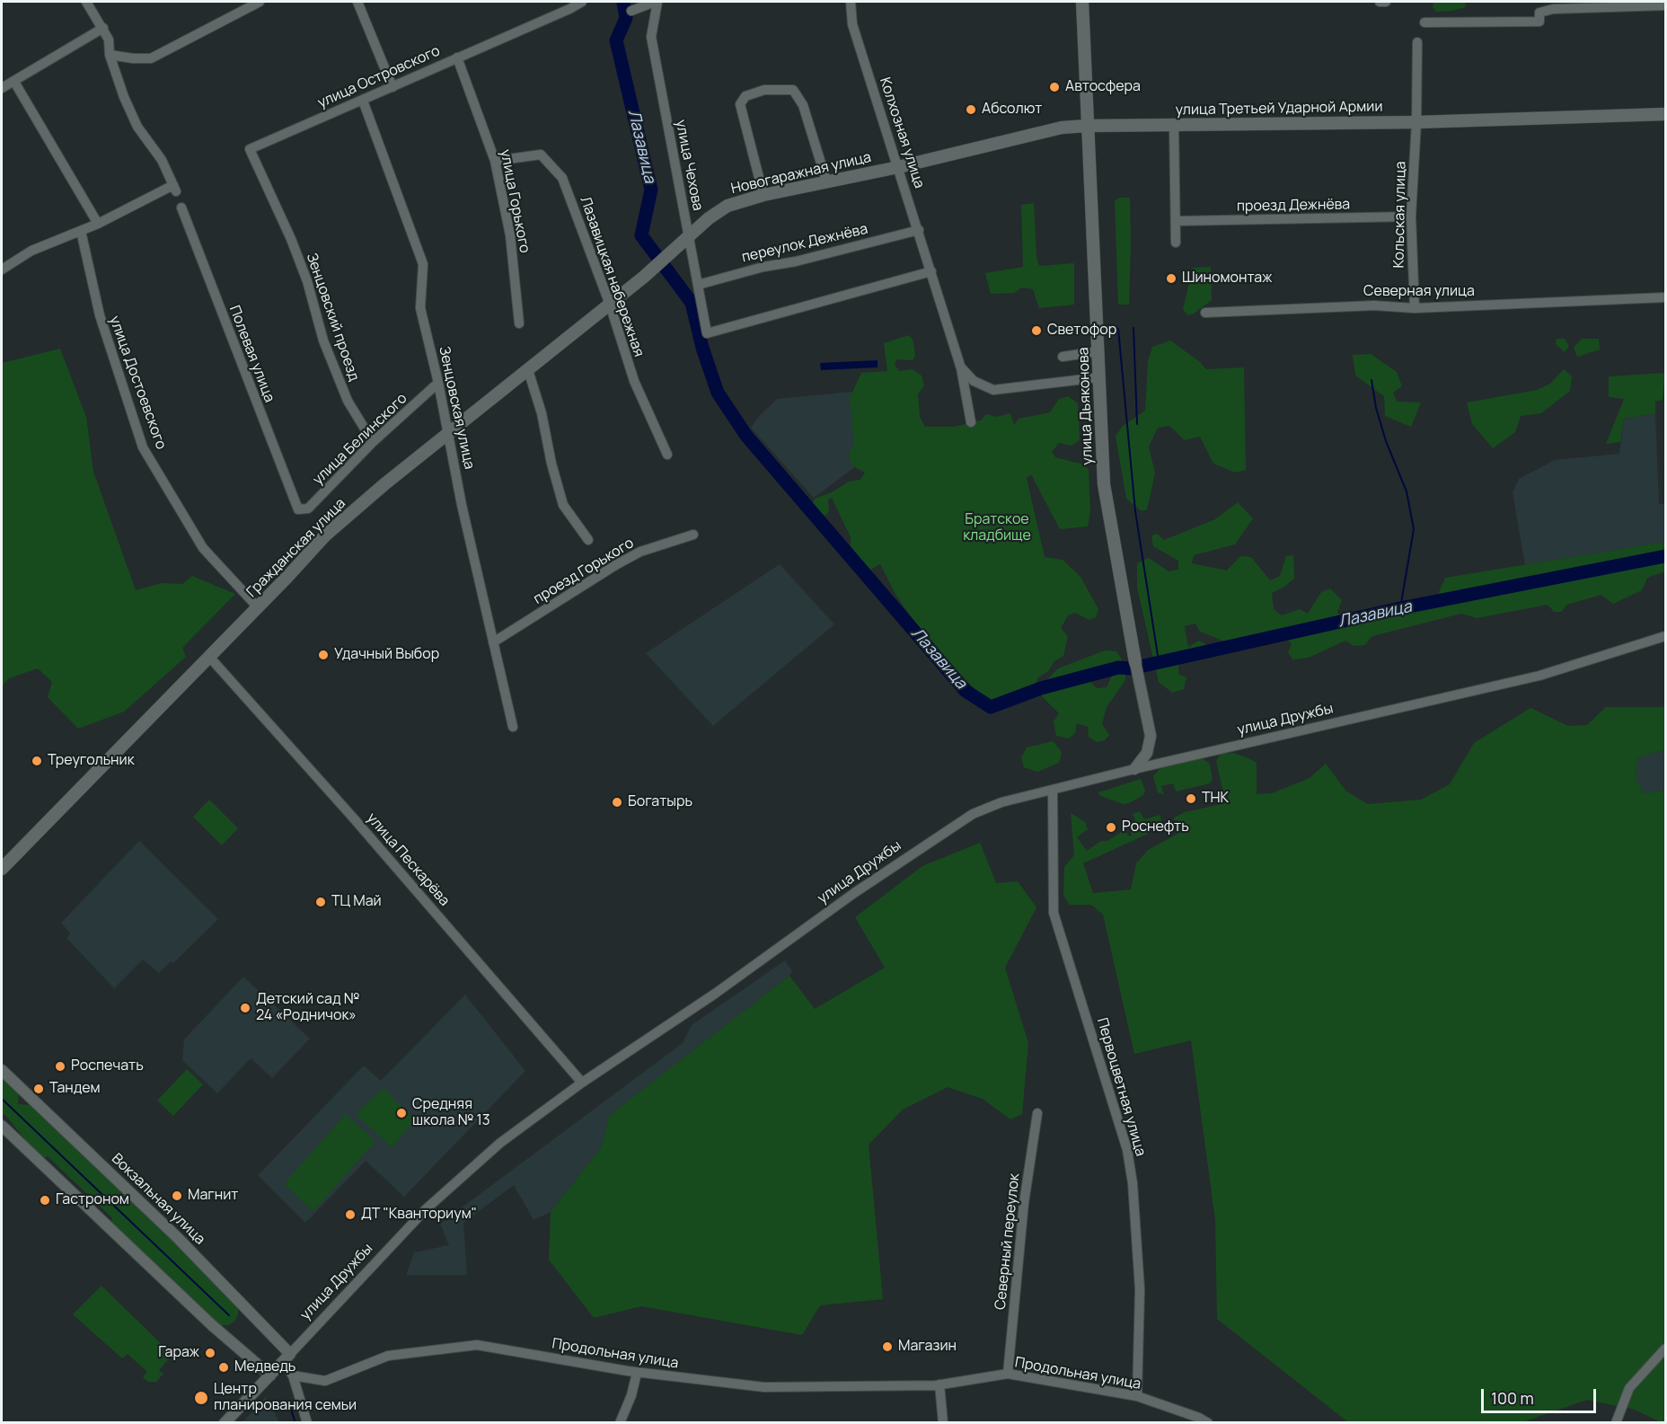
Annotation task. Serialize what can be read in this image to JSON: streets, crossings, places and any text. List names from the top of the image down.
{
  "streets": {
    "main road": [
      "улица Третьей Ударной Армии",
      "Новогаражная улица",
      "улица Дьяконова",
      "Гражданская улица"
    ],
    "street": [
      "улица Островского",
      "Колхозная улица",
      "улица Чехова",
      "улица Горького",
      "проезд Дежнёва",
      "Кольская улица",
      "переулок Дежнёва",
      "Лазавицкая набережная",
      "Северная улица",
      "Зенцовский проезд",
      "Полевая улица",
      "улица Достоевского",
      "Зенцовская улица",
      "улица Белинского",
      "проезд Горького",
      "улица Дружбы",
      "улица Пескарёва",
      "Первоцветная улица",
      "Вокзальная улица",
      "Северный переулок",
      "Продольная улица"
    ]
  },
  "crossings": [
    ["улица Островского", "улица Горького"],
    ["улица Островского", "Зенцовский проезд"],
    ["улица Островского", "Зенцовская улица"],
    ["улица Третьей Ударной Армии", "Колхозная улица"],
    ["улица Третьей Ударной Армии", "Новогаражная улица"],
    ["улица Третьей Ударной Армии", "Кольская улица"],
    ["улица Третьей Ударной Армии", "улица Дьяконова"],
    ["Колхозная улица", "улица Чехова"],
    ["Колхозная улица", "Новогаражная улица"],
    ["Колхозная улица", "переулок Дежнёва"],
    ["улица Чехова", "Новогаражная улица"],
    ["улица Чехова", "переулок Дежнёва"],
    ["улица Чехова", "Гражданская улица"],
    ["Новогаражная улица", "Гражданская улица"],
    ["улица Горького", "Лазавицкая набережная"],
    ["проезд Дежнёва", "Кольская улица"],
    ["Кольская улица", "Северная улица"],
    ["Лазавицкая набережная", "Гражданская улица"],
    ["Зенцовский проезд", "улица Белинского"],
    ["Полевая улица", "улица Белинского"],
    ["улица Достоевского", "Гражданская улица"],
    ["улица Дьяконова", "улица Дружбы"],
    ["Зенцовская улица", "улица Белинского"],
    ["Зенцовская улица", "Гражданская улица"],
    ["Зенцовская улица", "проезд Горького"],
    ["Гражданская улица", "улица Пескарёва"],
    ["улица Дружбы", "улица Пескарёва"],
    ["улица Дружбы", "Первоцветная улица"],
    ["улица Дружбы", "Вокзальная улица"],
    ["Первоцветная улица", "Продольная улица"],
    ["Вокзальная улица", "Продольная улица"],
    ["Северный переулок", "Продольная улица"]
  ],
  "water": ["Лазавица"],
  "parks": ["Братское кладбище"],
  "places": [
    "Автосфера",
    "Абсолют",
    "Шиномонтаж",
    "Светофор",
    "Удачный Выбор",
    "Треугольник",
    "ТНК",
    "Богатырь",
    "Роснефть",
    "ТЦ Май",
    "Детский сад № 24 «Родничок»",
    "Роспечать",
    "Тандем",
    "Средняя школа № 13",
    "Магнит",
    "Гастроном",
    "ДТ \"Кванториум\"",
    "Магазин",
    "Гараж",
    "Медведь",
    "Центр планирования семьи"
  ],
  "scale_bar": "100 m"
}
